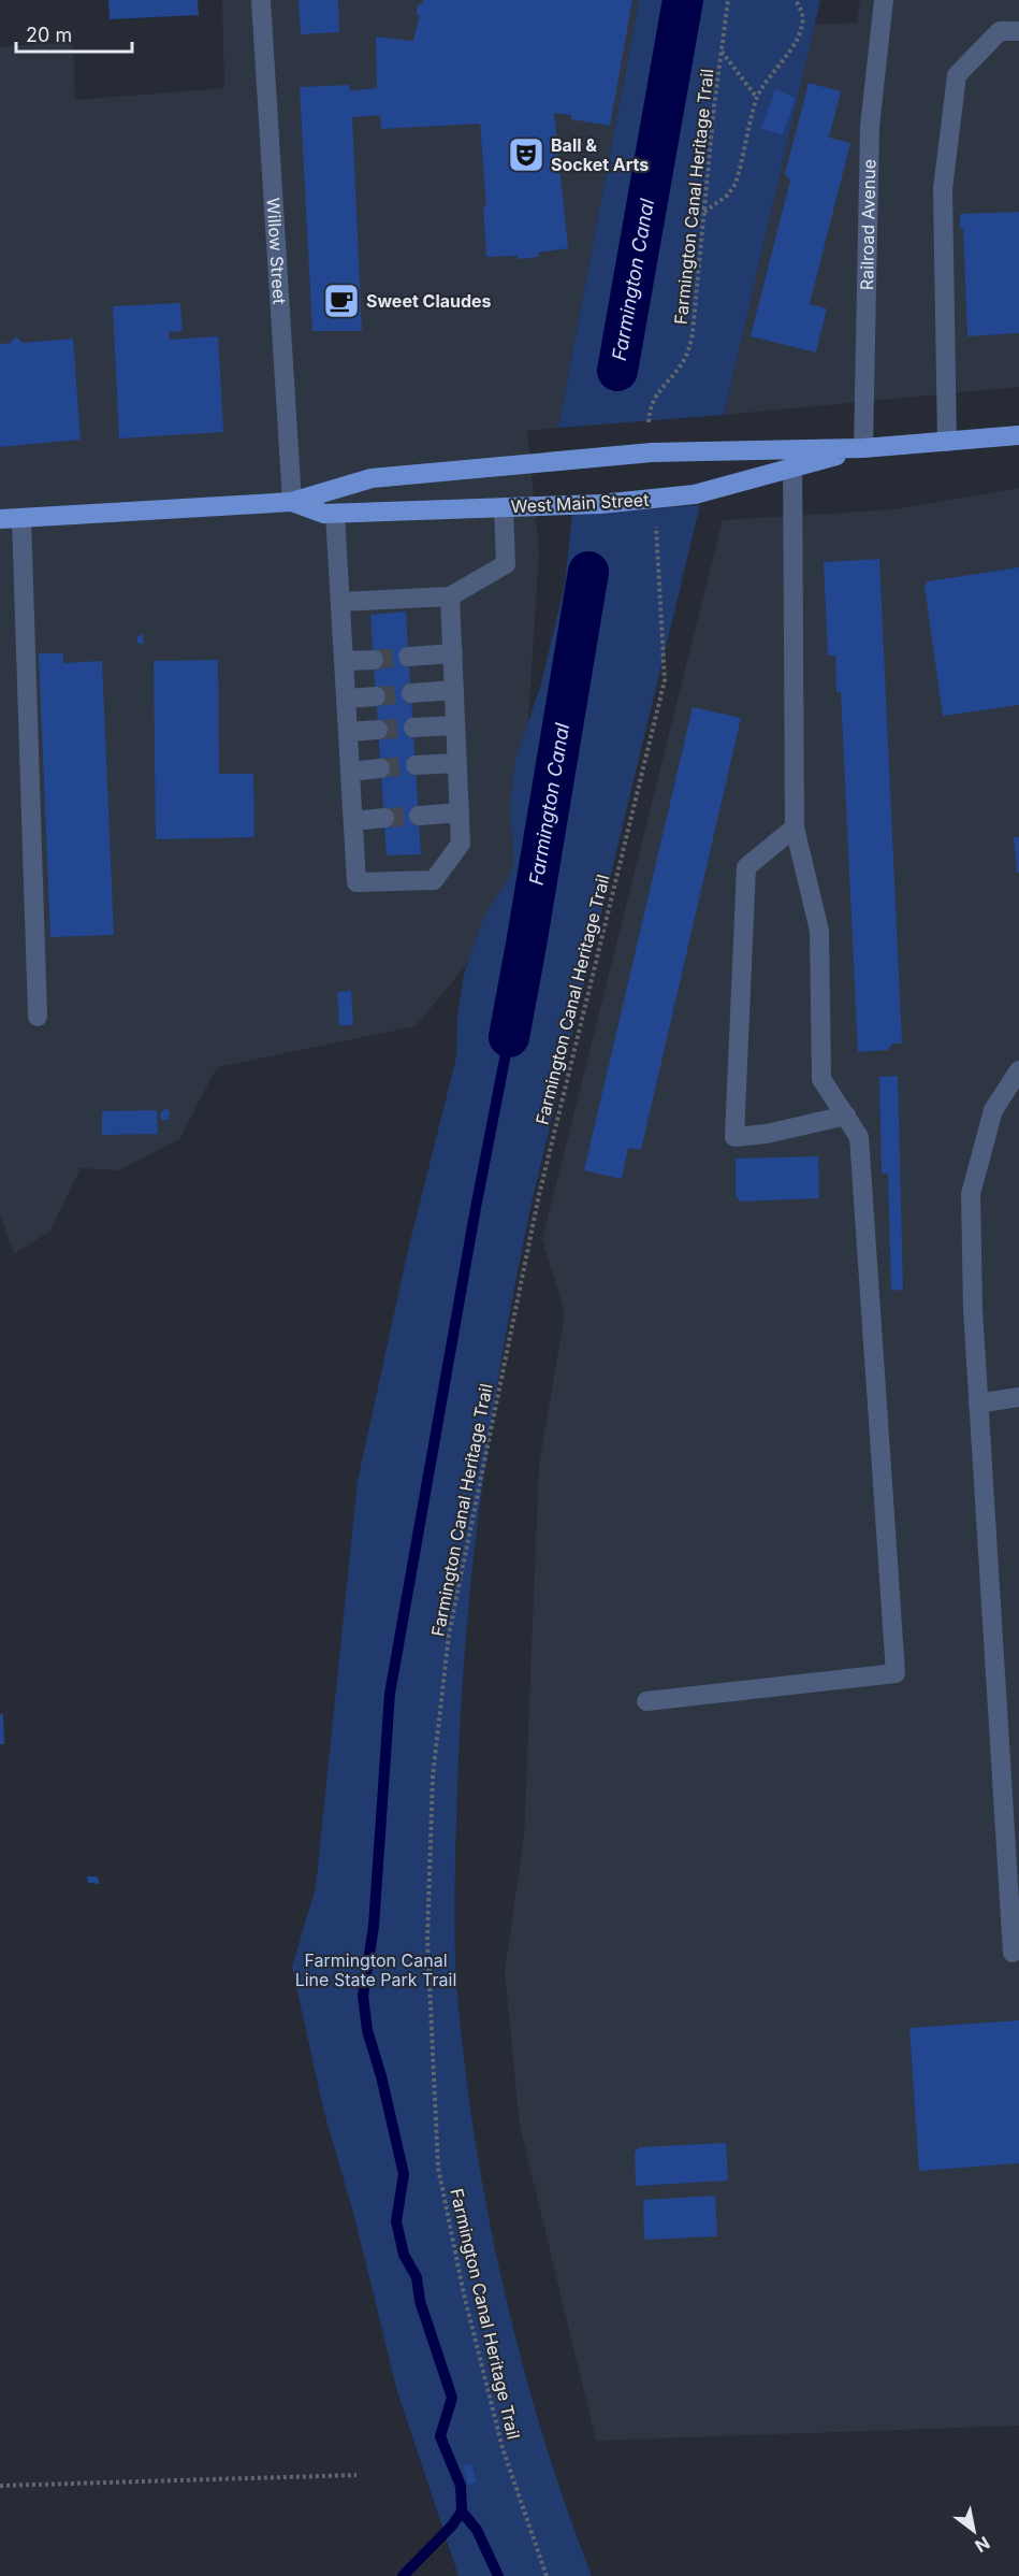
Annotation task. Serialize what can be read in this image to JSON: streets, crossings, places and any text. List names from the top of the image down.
{
  "streets": {
    "main road": ["West Main Street"],
    "street": ["Railroad Avenue", "Willow Street"],
    "path": ["Farmington Canal Heritage Trail"]
  },
  "crossings": [
    ["Farmington Canal Heritage Trail", "West Main Street"],
    ["Railroad Avenue", "West Main Street"],
    ["Willow Street", "West Main Street"]
  ],
  "water": ["Farmington Canal"],
  "parks": ["Farmington Canal Line State Park Trail"],
  "places": {
    "theatre": ["Ball & Socket Arts"],
    "cafe": ["Sweet Claudes"]
  },
  "scale_bar": "20 m",
  "north": "bottom right"
}
